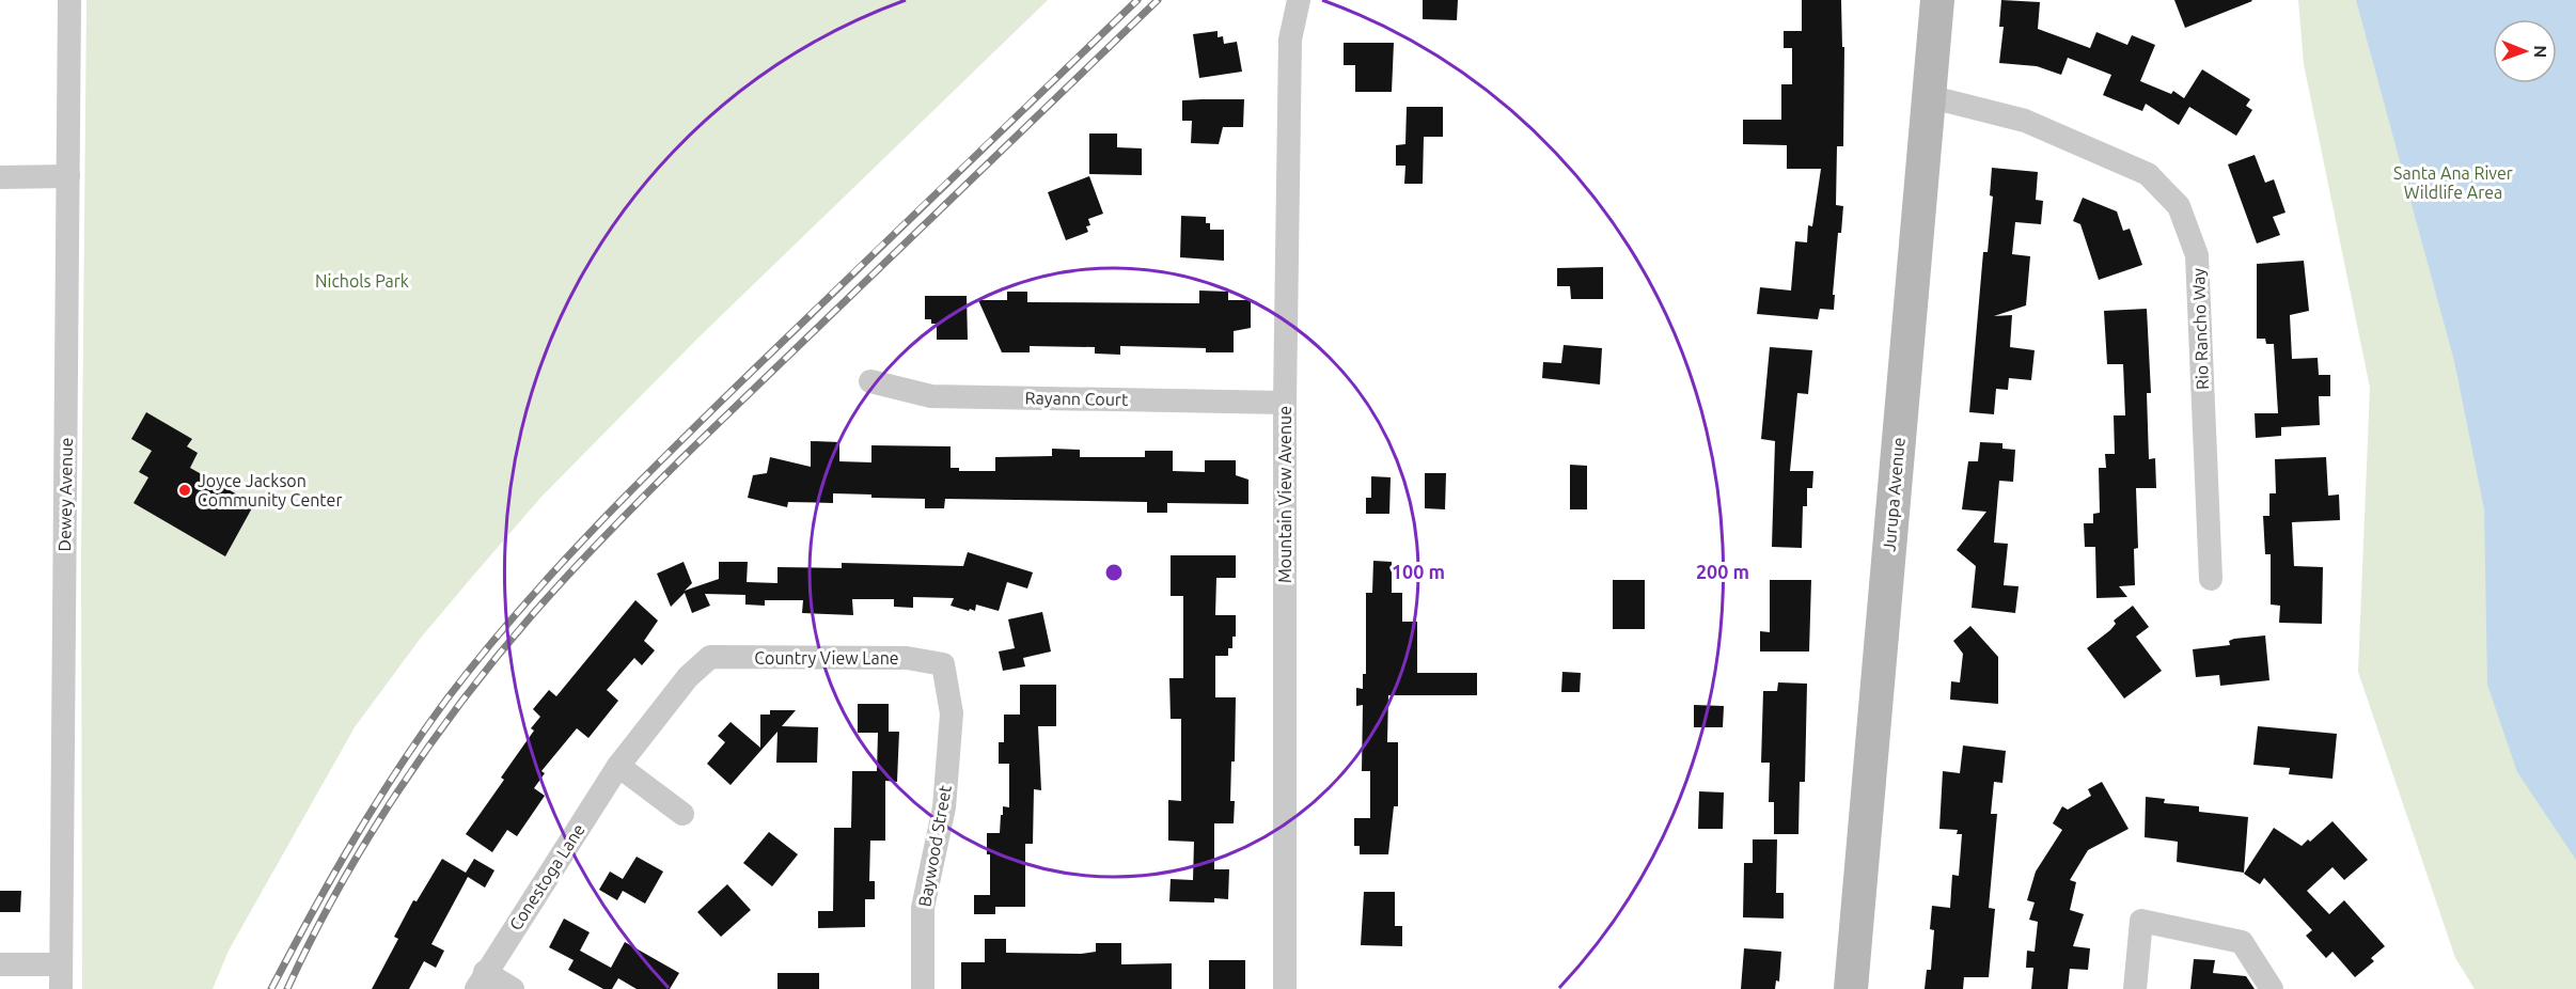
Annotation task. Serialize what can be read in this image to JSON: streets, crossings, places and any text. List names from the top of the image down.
{
  "streets": {
    "main road": ["Jurupa Avenue"],
    "street": [
      "Rio Rancho Way",
      "Rayann Court",
      "Dewey Avenue",
      "Mountain View Avenue",
      "Country View Lane",
      "Baywood Street",
      "Conestoga Lane"
    ]
  },
  "crossings": [
    ["Rio Rancho Way", "Jurupa Avenue"],
    ["Rayann Court", "Mountain View Avenue"],
    ["Country View Lane", "Baywood Street"],
    ["Country View Lane", "Conestoga Lane"]
  ],
  "parks": ["Santa Ana River Wildlife Area", "Nichols Park"],
  "places": ["Joyce Jackson Community Center"],
  "north": "right",
  "rings": ["100 m", "200 m"]
}
